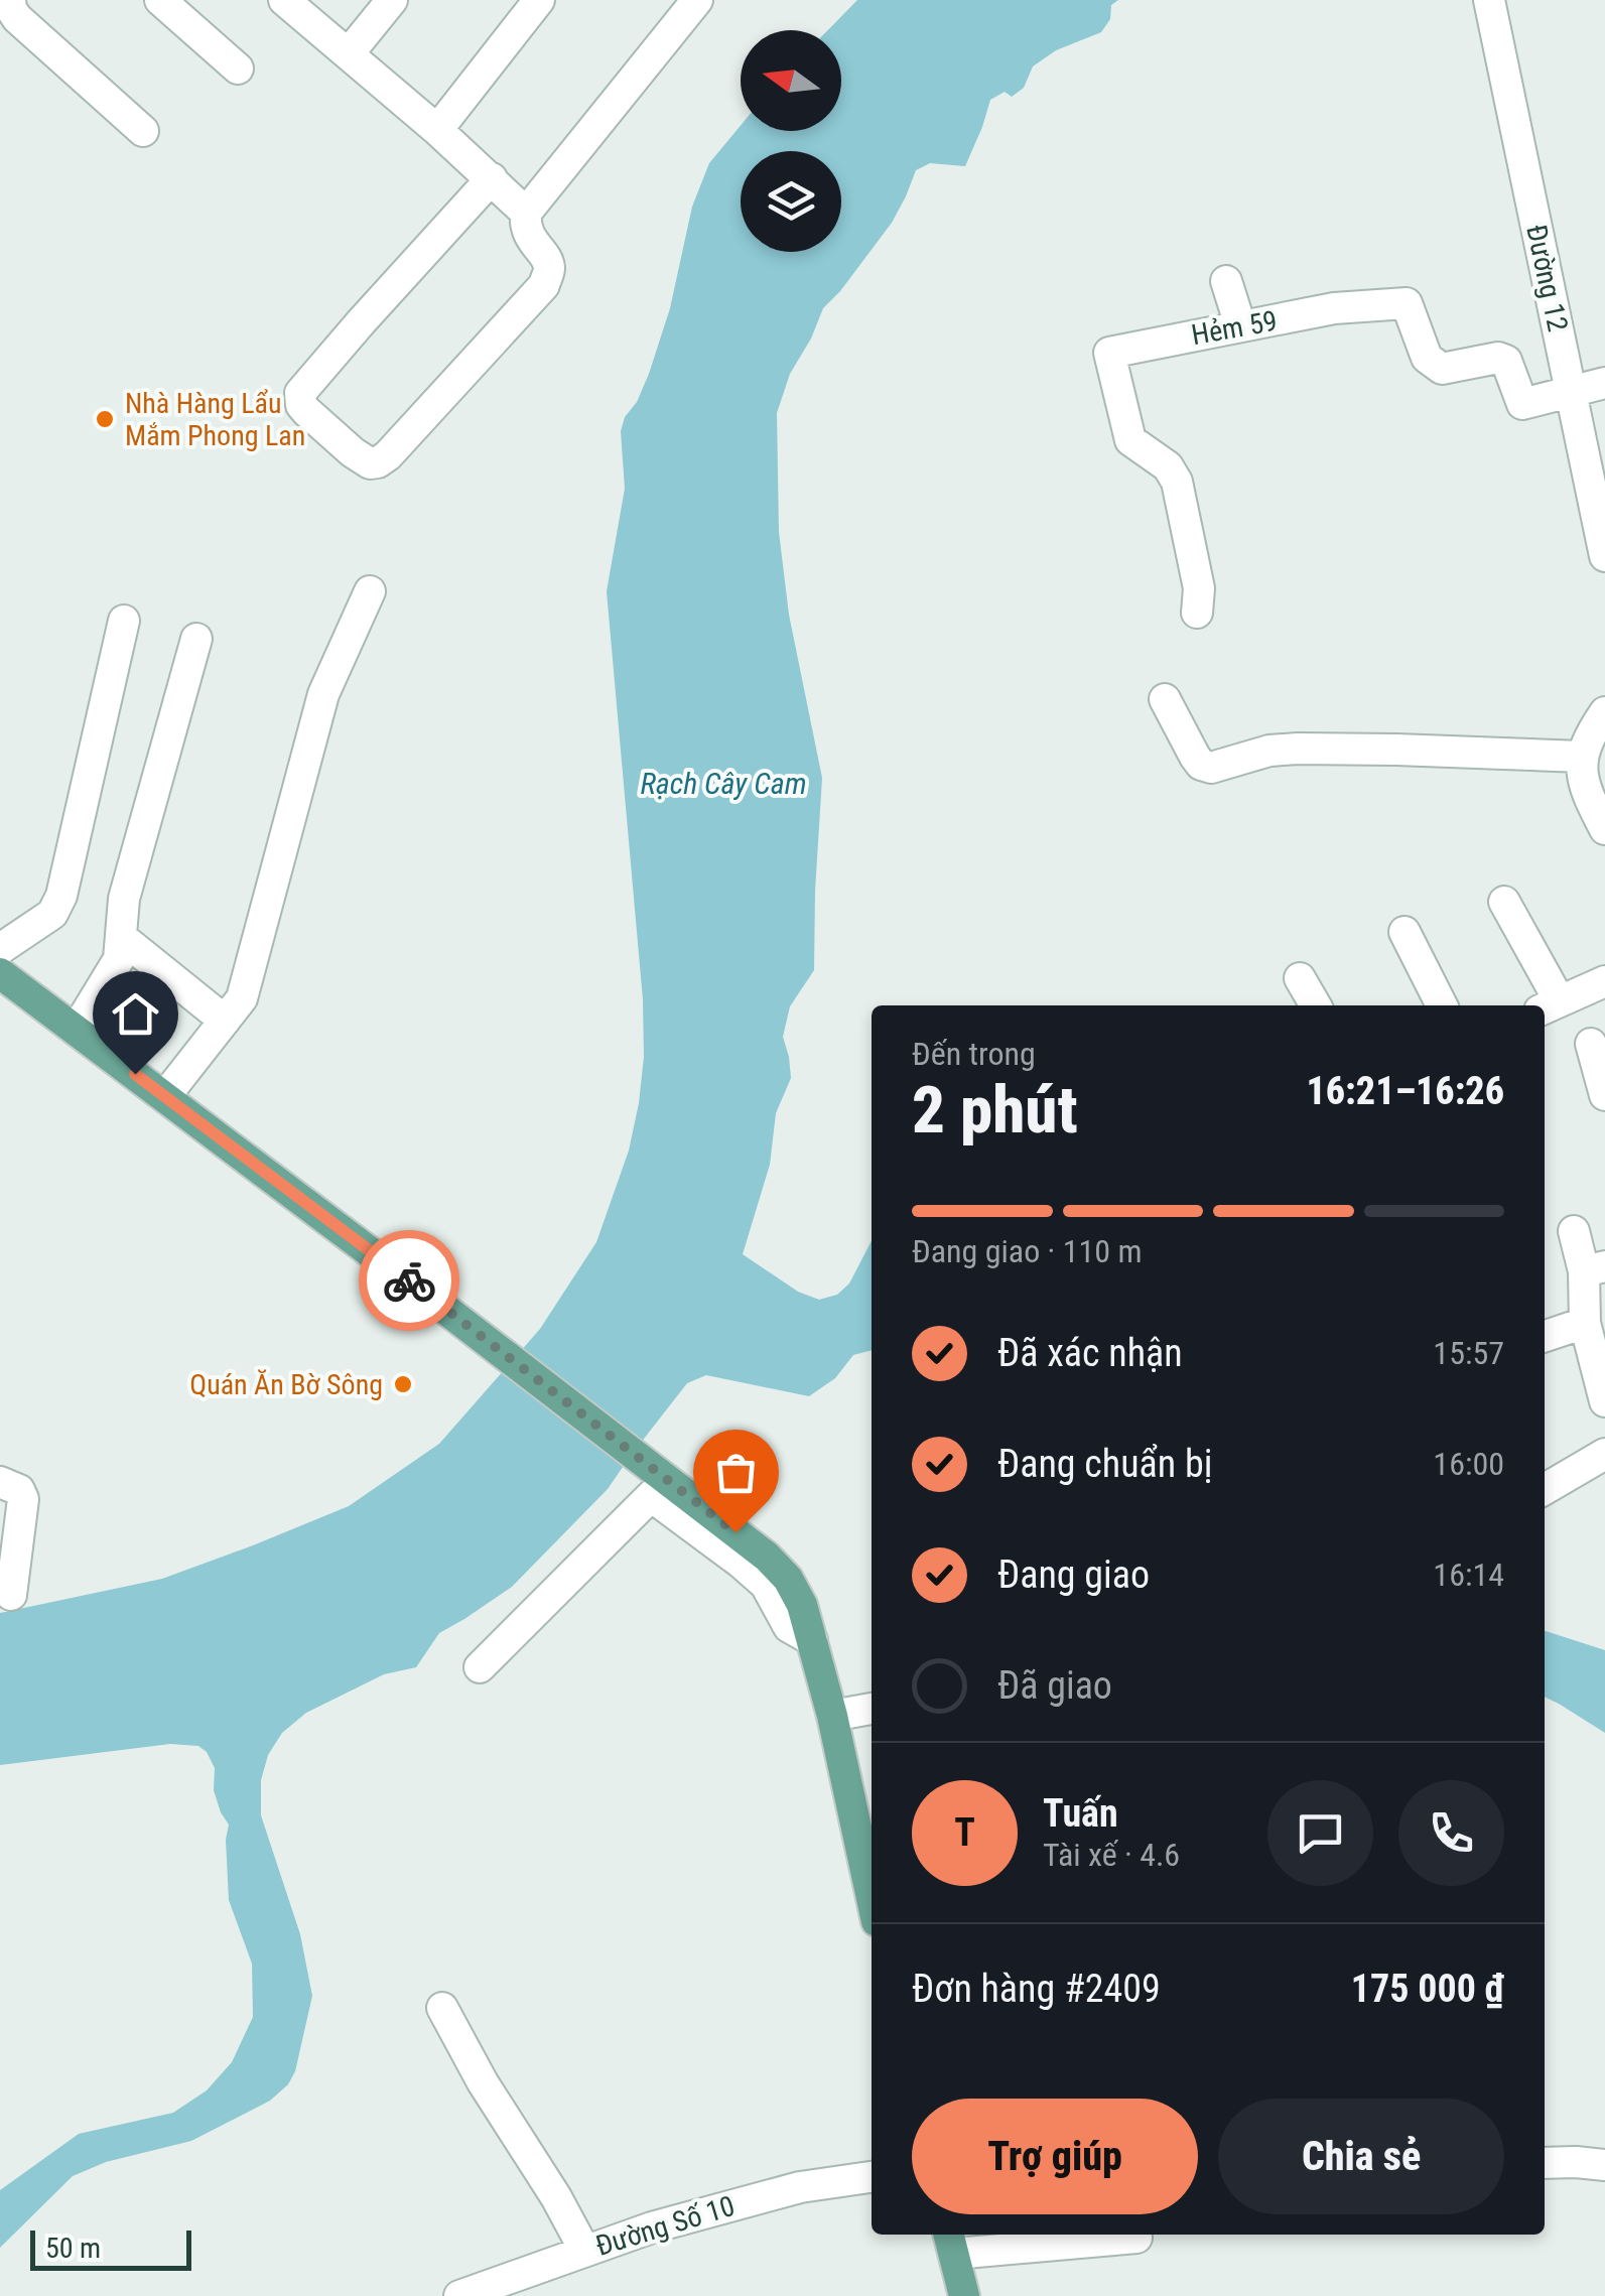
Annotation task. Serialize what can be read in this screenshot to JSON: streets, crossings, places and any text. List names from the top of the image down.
{
  "streets": {
    "street": ["Đường 12", "Hẻm 59", "Đường Số 10"]
  },
  "crossings": [
    ["Đường 12", "Hẻm 59"]
  ],
  "water": ["Rạch Cây Cam"],
  "places": ["Nhà Hàng Lẩu Mắm Phong Lan", "Quán Ăn Bờ Sông"],
  "scale_bar": "50 m",
  "north": "left",
  "page": {
    "heading": ["2 phút", "Đến trong", "16:21–16:26"],
    "panel": [
      "Tuấn",
      "Tài xế · 4.6",
      "Đơn hàng #2409",
      "175 000 ₫"
    ],
    "bar": "Đang giao · 110 m",
    "list": [
      ["Đã xác nhận", "15:57"],
      ["Đang chuẩn bị", "16:00"],
      ["Đang giao", "16:14"],
      "Đã giao"
    ],
    "round": "T",
    "buttons": ["Trợ giúp", "Chia sẻ"],
    "scale": "50 m"
  }
}
